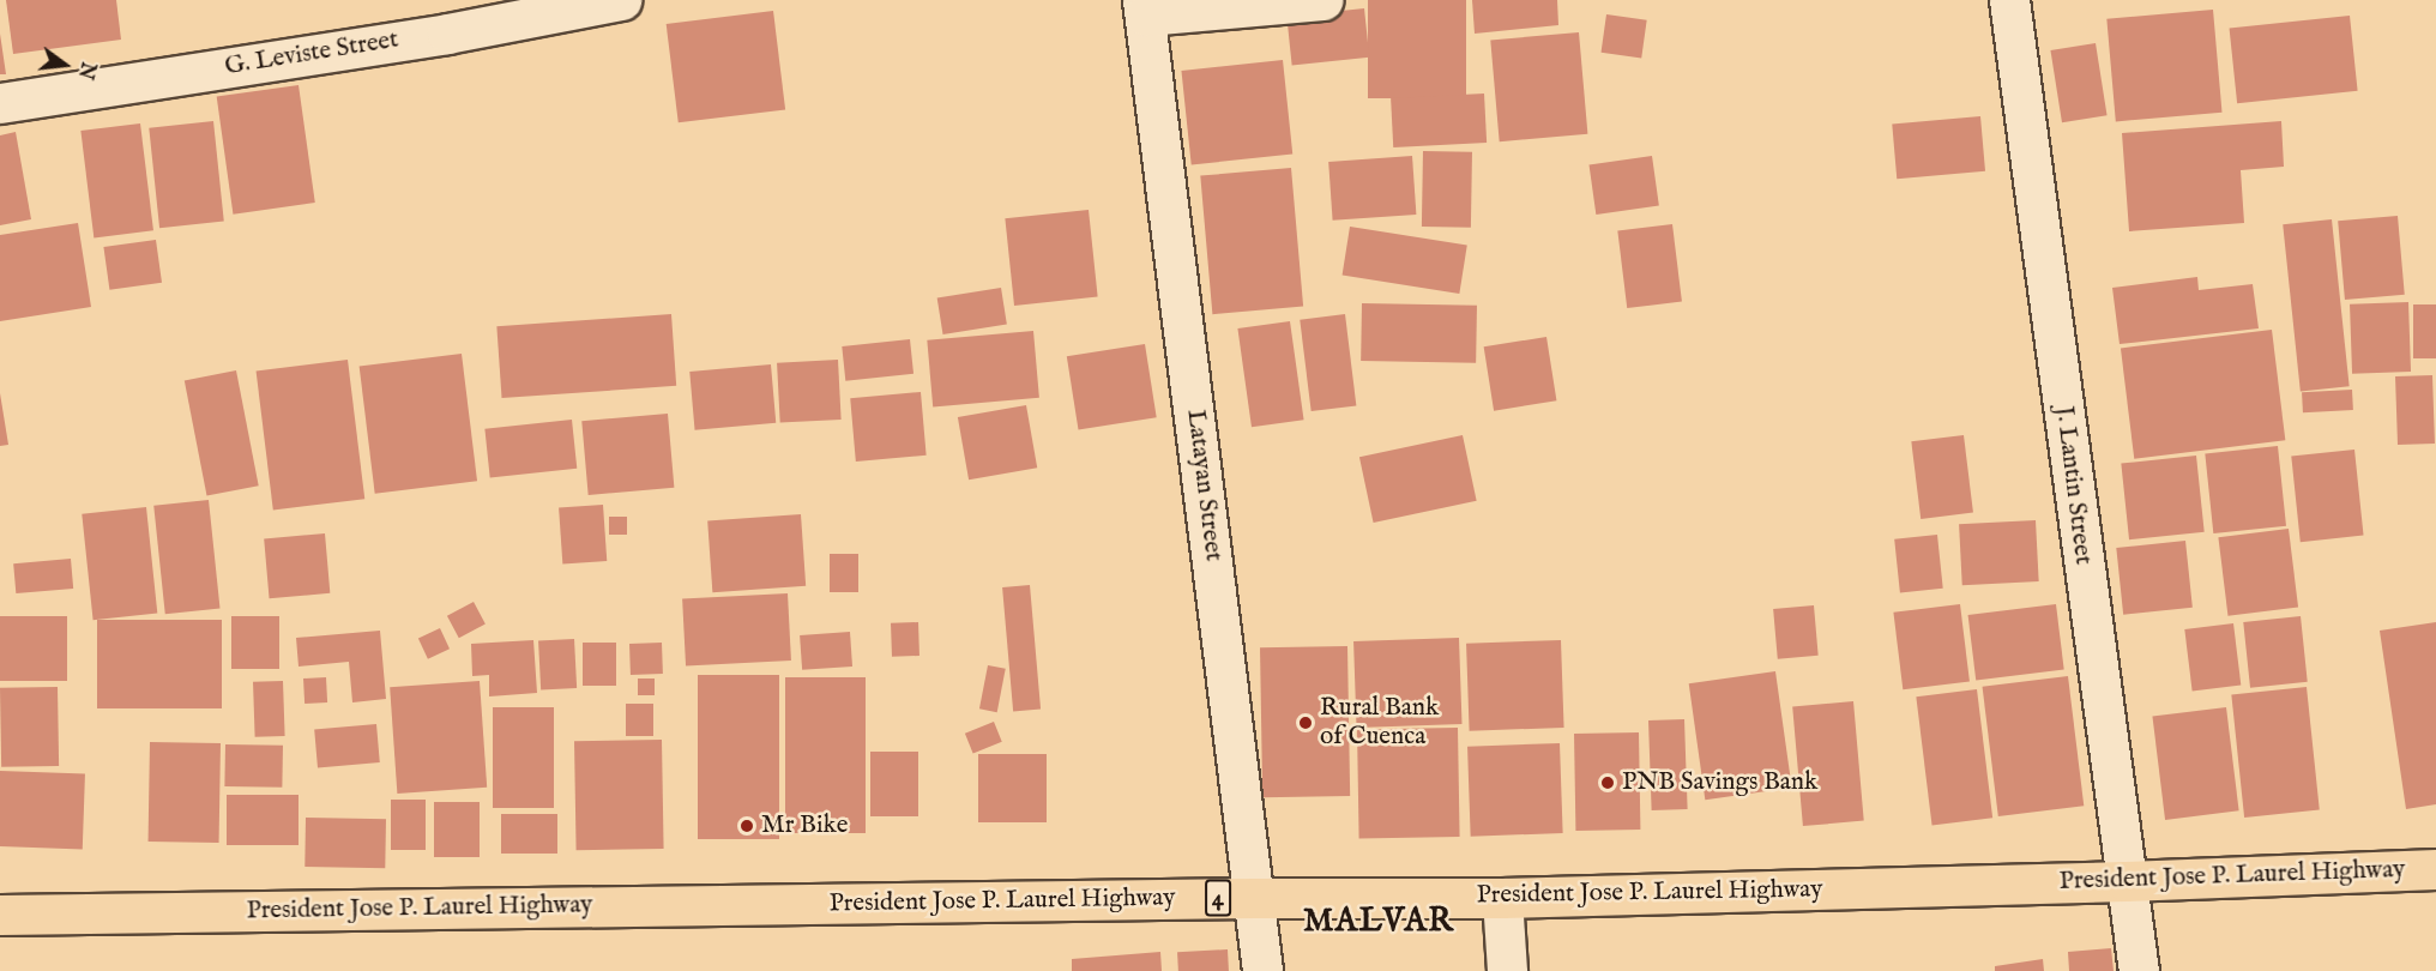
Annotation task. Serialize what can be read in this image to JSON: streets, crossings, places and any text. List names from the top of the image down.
{
  "streets": {
    "highway": ["President Jose P. Laurel Highway", "4"],
    "street": ["G. Leviste Street", "Latayan Street", "J. Lantin Street"]
  },
  "crossings": [
    ["Latayan Street", "President Jose P. Laurel Highway"],
    ["J. Lantin Street", "President Jose P. Laurel Highway"]
  ],
  "districts": ["MALVAR"],
  "places": ["Rural Bank of Cuenca", "PNB Savings Bank", "Mr Bike"],
  "north": "right"
}
